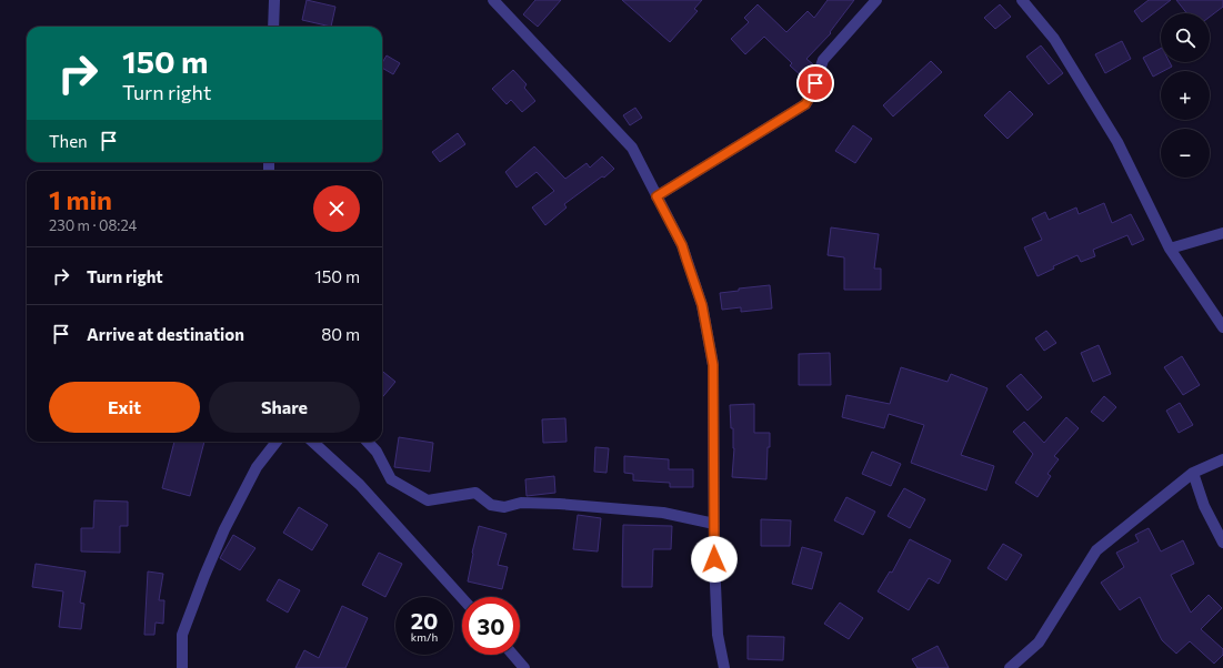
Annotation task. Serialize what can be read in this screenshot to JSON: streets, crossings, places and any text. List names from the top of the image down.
{
  "page": {
    "map_buttons": ["+", "−"],
    "turn": ["150 m", "Turn right"],
    "then": "Then",
    "heading": ["1 min", "230 m · 08:24"],
    "list": [
      {
        "name": "Turn right",
        "value": "150 m"
      },
      {
        "name": "Arrive at destination",
        "value": "80 m"
      }
    ],
    "buttons": ["Exit", "Share"],
    "speed": "20 km/h",
    "limit": "30"
  }
}
